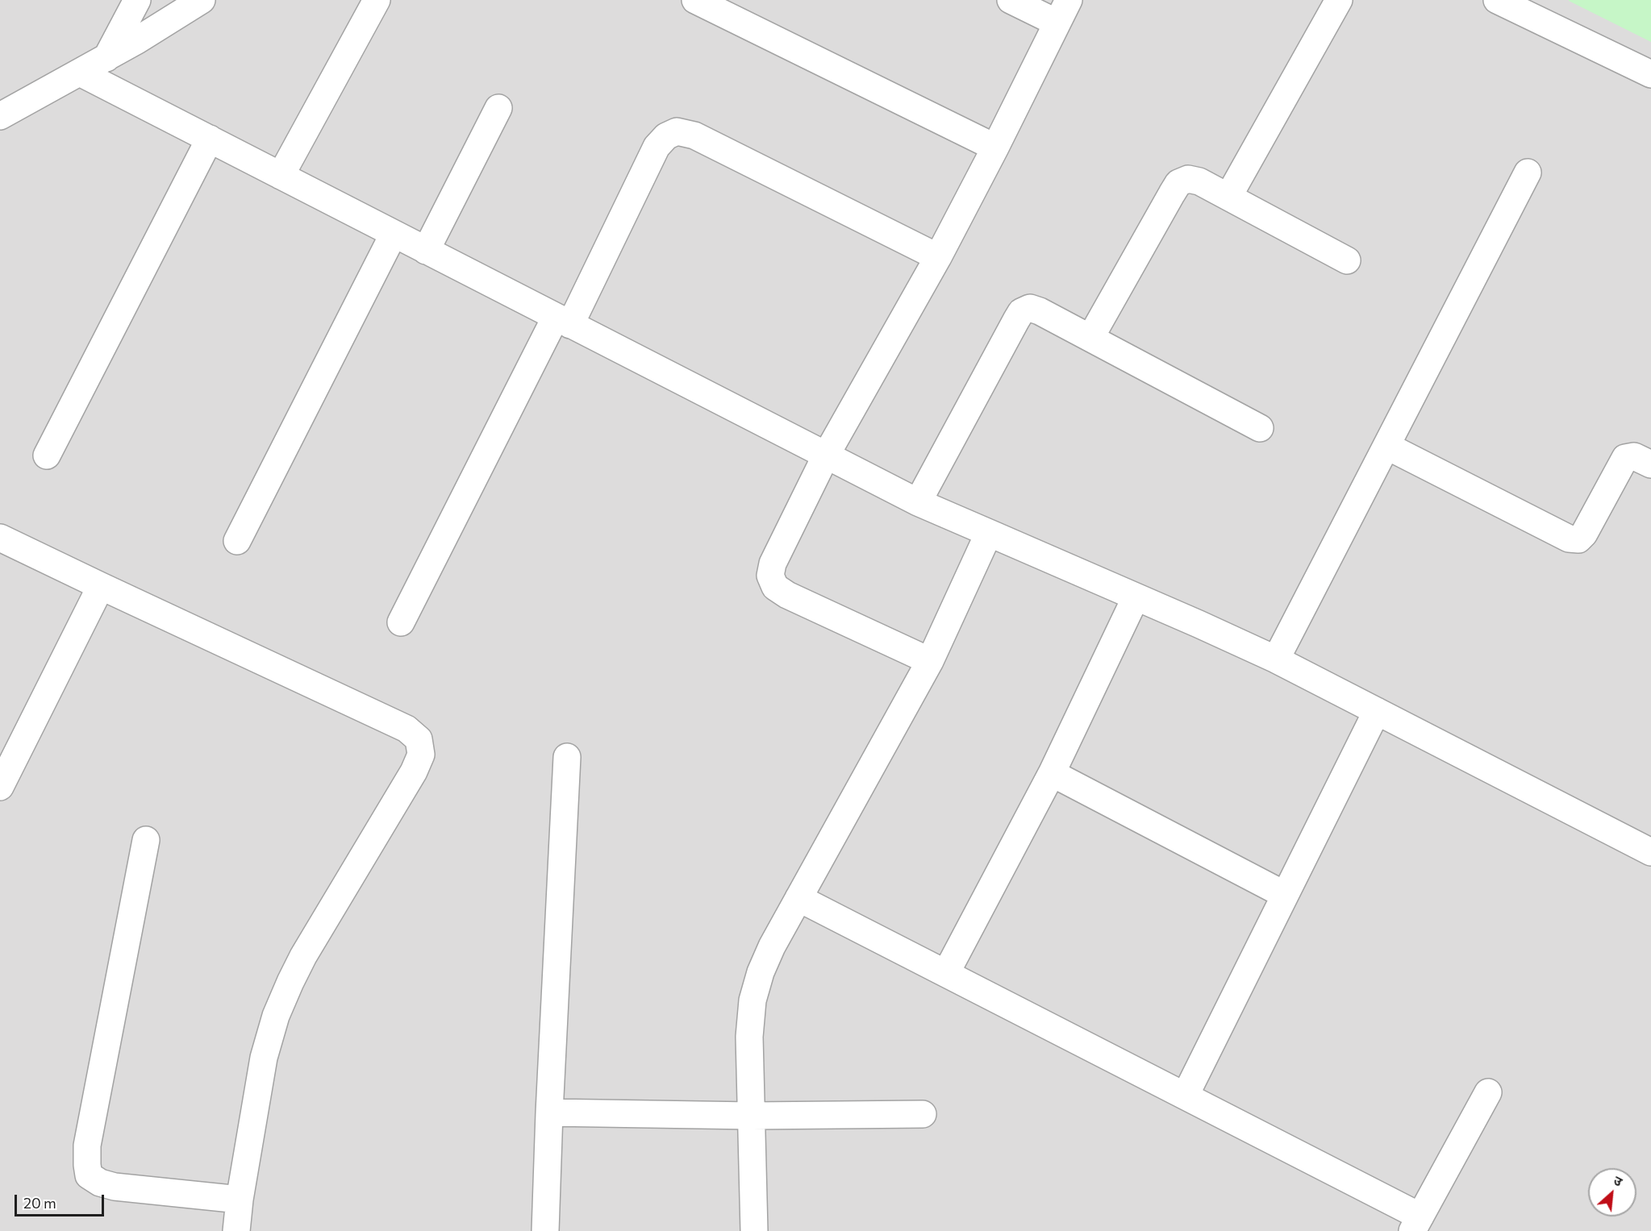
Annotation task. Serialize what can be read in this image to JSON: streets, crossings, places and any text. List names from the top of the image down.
{
  "scale_bar": "20 m",
  "north": "top right"
}
